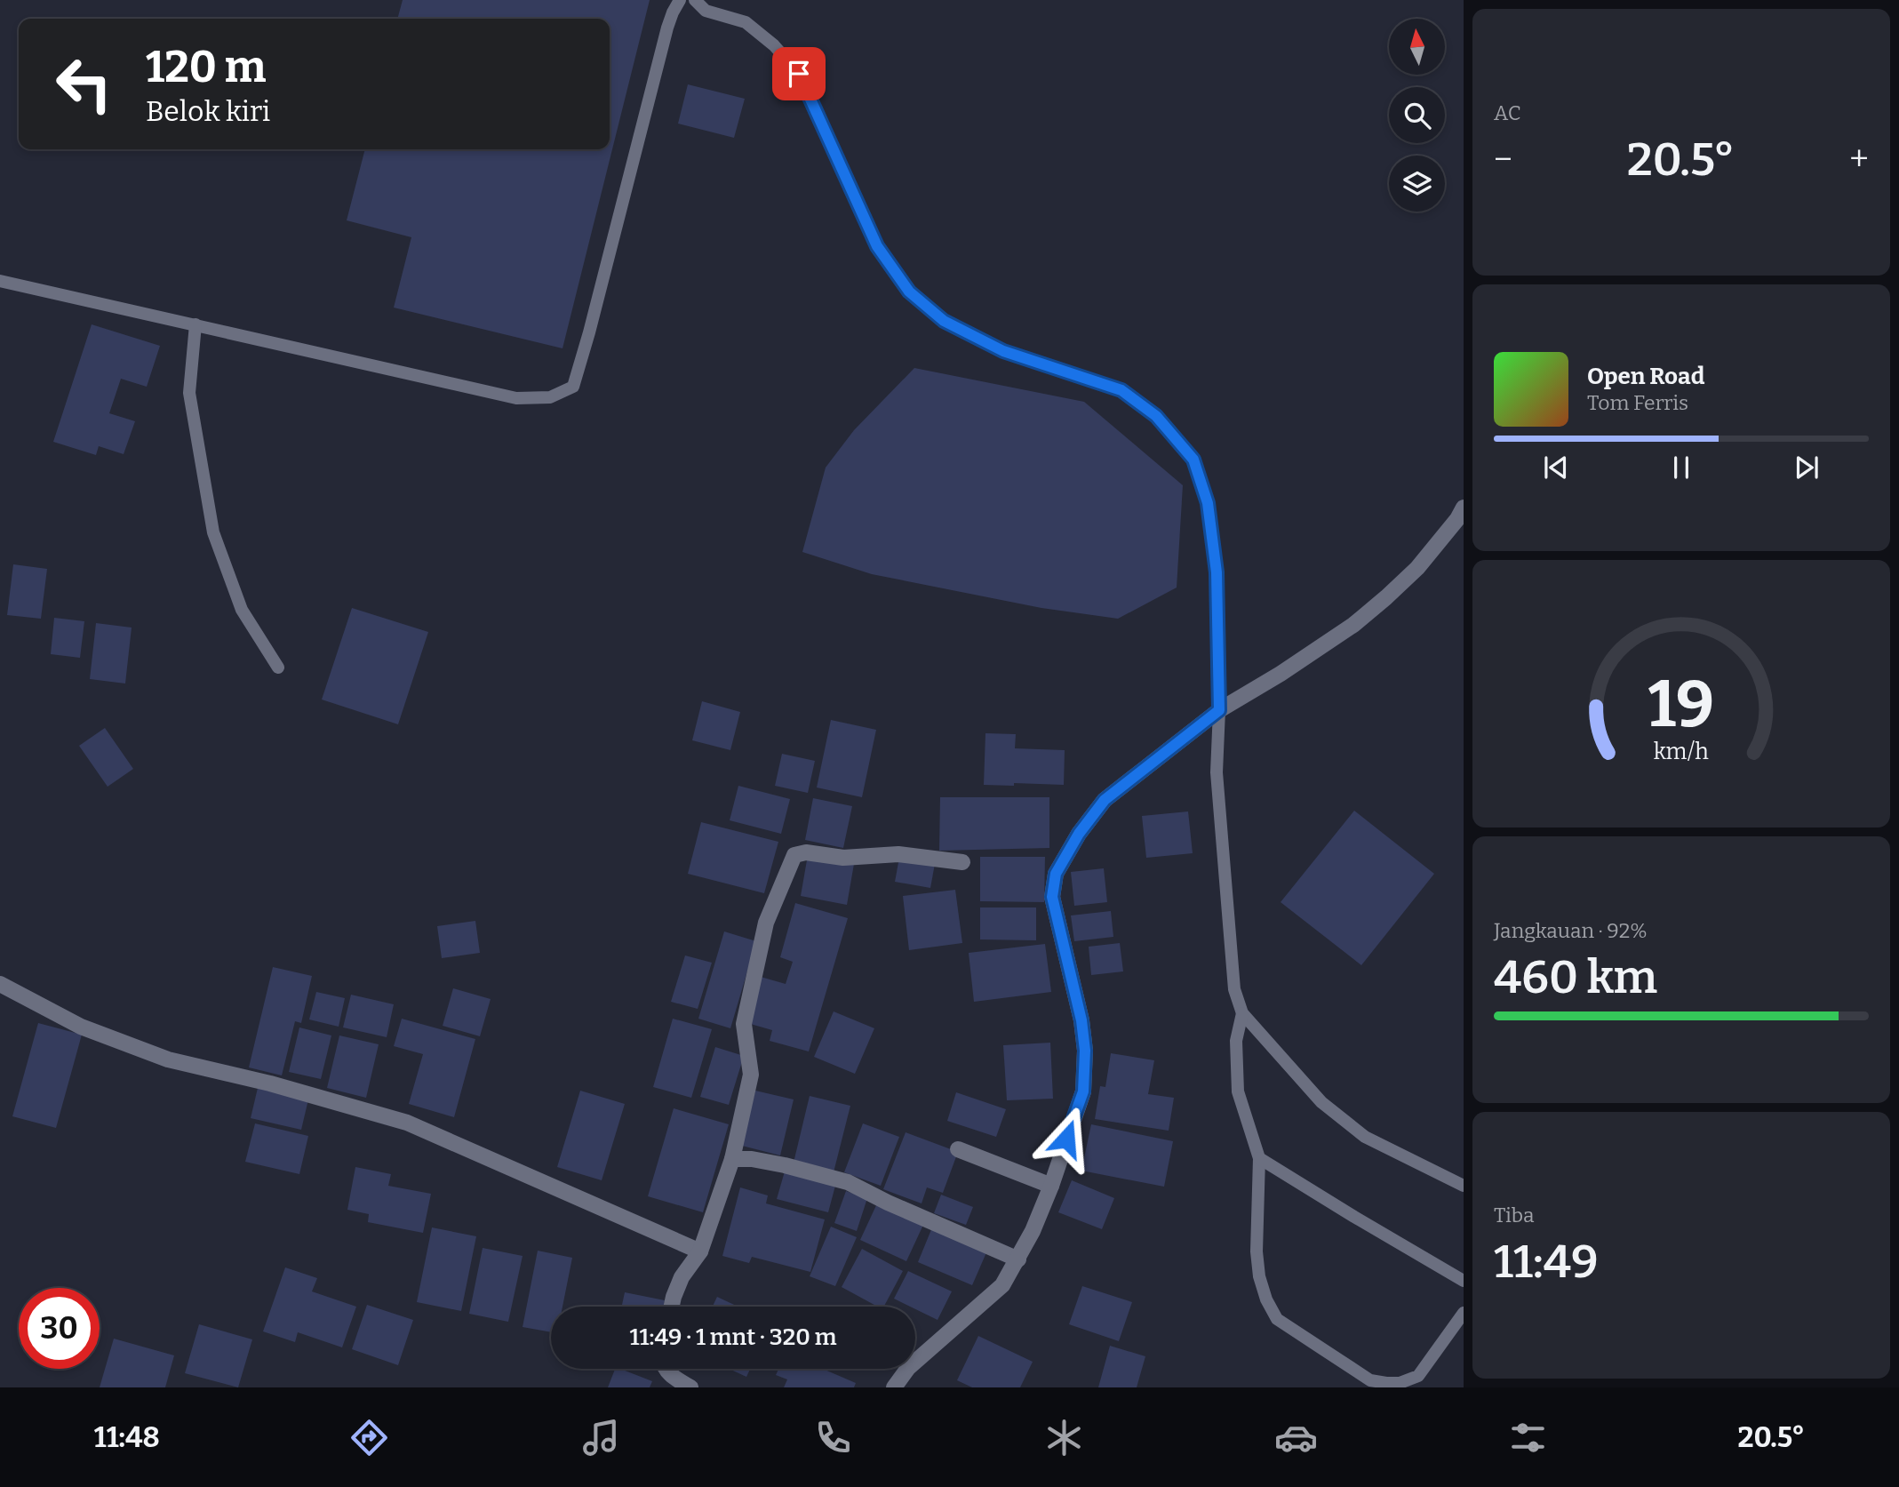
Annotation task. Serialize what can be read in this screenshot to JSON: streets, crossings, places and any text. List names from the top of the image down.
{
  "north": "top",
  "page": {
    "tile": [
      "AC",
      ["Jangkauan · 92%", "460 km"],
      ["Tiba", "11:49"]
    ],
    "turn": ["120 m", "Belok kiri"],
    "heat": ["−", "20.5°", "+"],
    "song": ["Open Road", "Tom Ferris"],
    "limit": "30",
    "trip": "11:49 · 1 mnt · 320 m",
    "tabs": ["11:48", "20.5°"],
    "gauge": ["19", "km/h"]
  }
}
